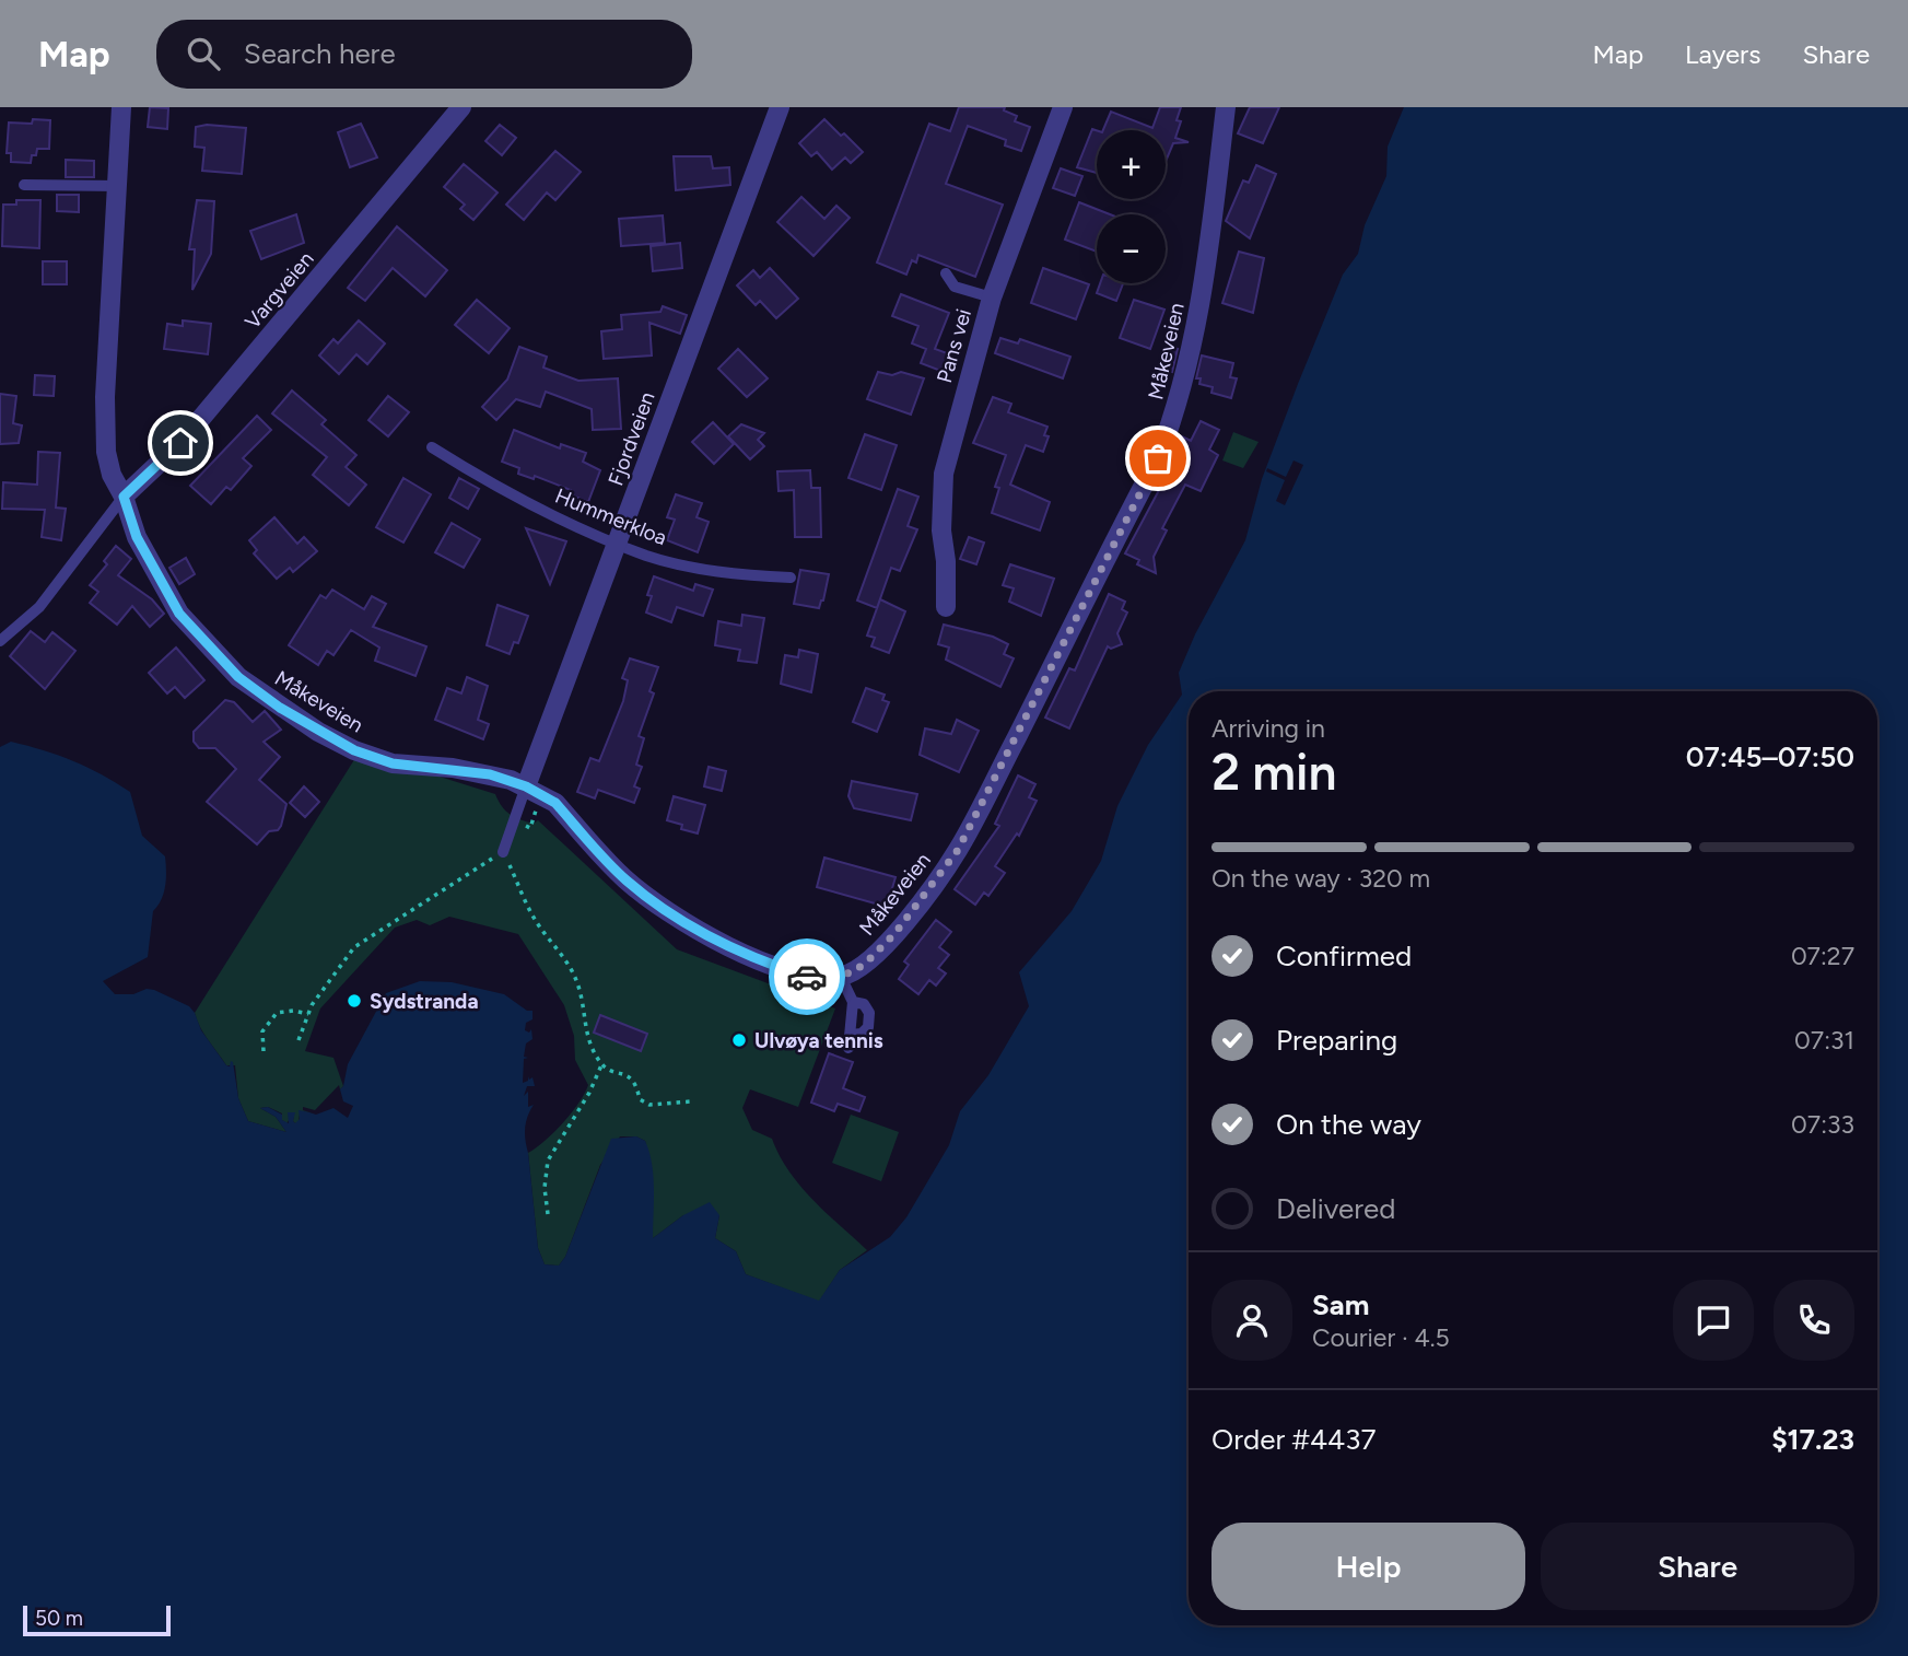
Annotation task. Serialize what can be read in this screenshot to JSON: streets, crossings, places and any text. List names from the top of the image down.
{
  "streets": {
    "street": [
      "Vargveien",
      "Pans vei",
      "Måkeveien",
      "Fjordveien"
    ],
    "lane": ["Hummerkloa"]
  },
  "crossings": [
    ["Vargveien", "Måkeveien"],
    ["Måkeveien", "Fjordveien"],
    ["Fjordveien", "Hummerkloa"]
  ],
  "places": ["Sydstranda", "Ulvøya tennis"],
  "scale_bar": "50 m",
  "page": {
    "header": "Map",
    "search": "Search here",
    "nav": ["Map", "Layers", "Share"],
    "map_buttons": ["+", "−"],
    "heading": ["2 min", "Arriving in", "07:45–07:50"],
    "panel": [
      "Sam",
      "Courier · 4.5",
      "Order #4437",
      "$17.23"
    ],
    "bar": "On the way · 320 m",
    "list": [
      ["Confirmed", "07:27"],
      ["Preparing", "07:31"],
      ["On the way", "07:33"],
      "Delivered"
    ],
    "buttons": ["Help", "Share"],
    "scale": "50 m"
  }
}
